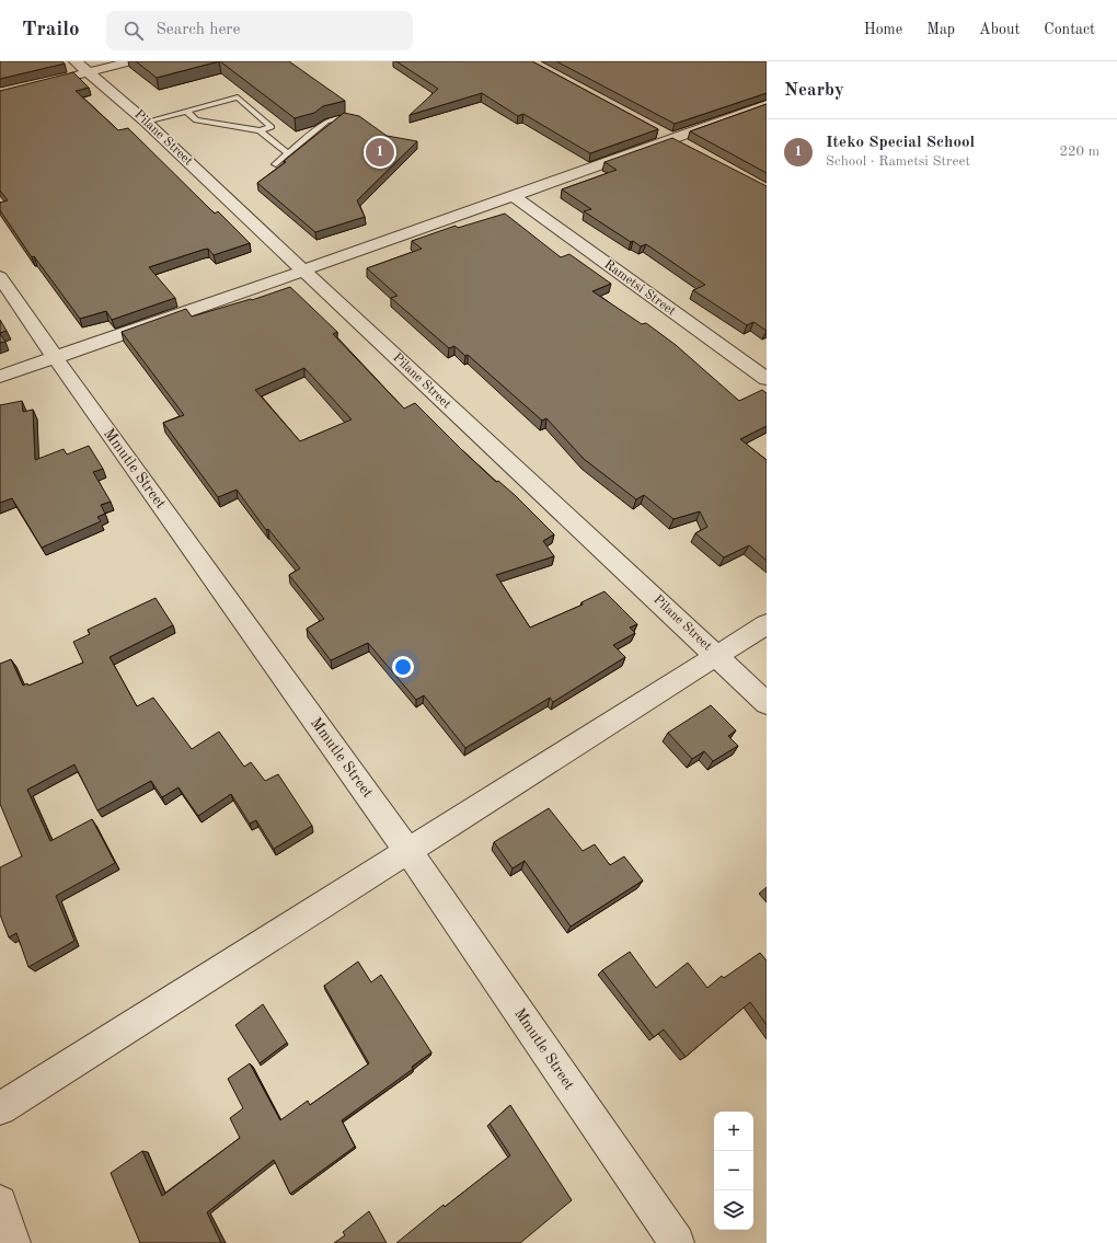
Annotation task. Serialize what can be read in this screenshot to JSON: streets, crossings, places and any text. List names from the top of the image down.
{
  "streets": {
    "street": ["Pilane Street", "Rametsi Street", "Mmutle Street"]
  },
  "page": {
    "header": "Trailo",
    "search": "Search here",
    "nav": [
      "Home",
      "Map",
      "About",
      "Contact"
    ],
    "heading": "Nearby",
    "list": [
      {
        "mark": "1",
        "name": "Iteko Special School",
        "note": "School · Rametsi Street",
        "value": "220 m"
      }
    ],
    "pins": "1",
    "map_buttons": ["+", "−"]
  }
}
